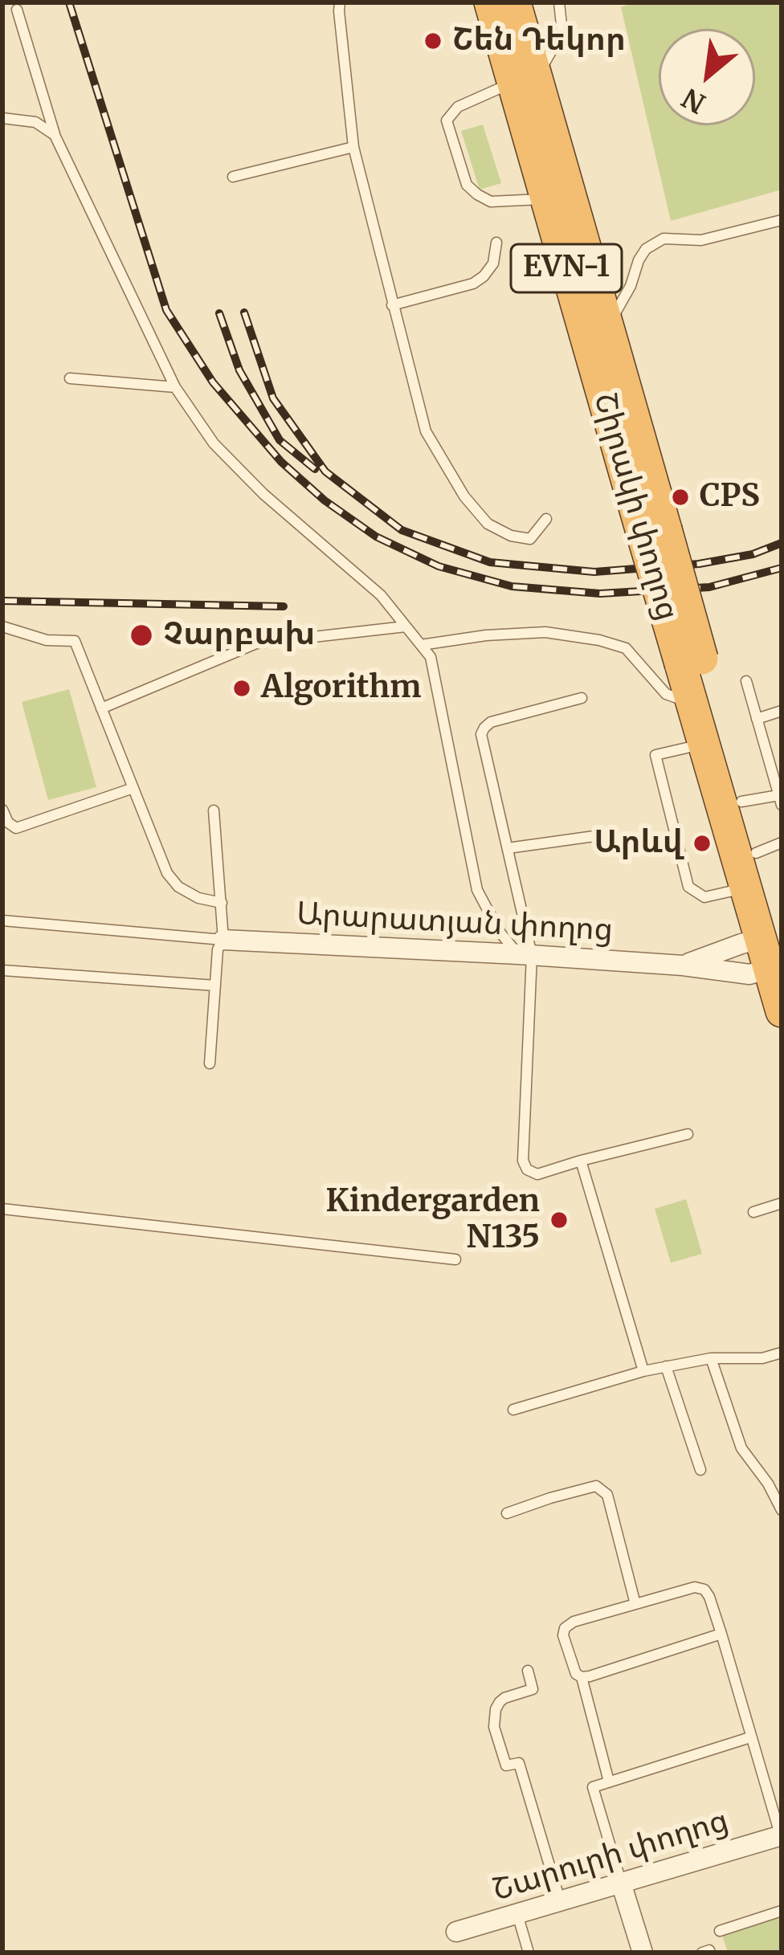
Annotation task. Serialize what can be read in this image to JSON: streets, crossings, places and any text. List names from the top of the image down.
{
  "streets": {
    "highway": ["EVN-1", "Շիրակի փողոց"],
    "street": ["Արարատյան փողոց", "Շարուրի փողոց"]
  },
  "crossings": [
    ["Շիրակի փողոց", "Արարատյան փողոց"]
  ],
  "places": [
    "Շեն Դեկոր",
    "CPS",
    "Չարբախ",
    "Algorithm",
    "Արևվ",
    "Kindergarden N135"
  ],
  "north": "bottom left"
}
